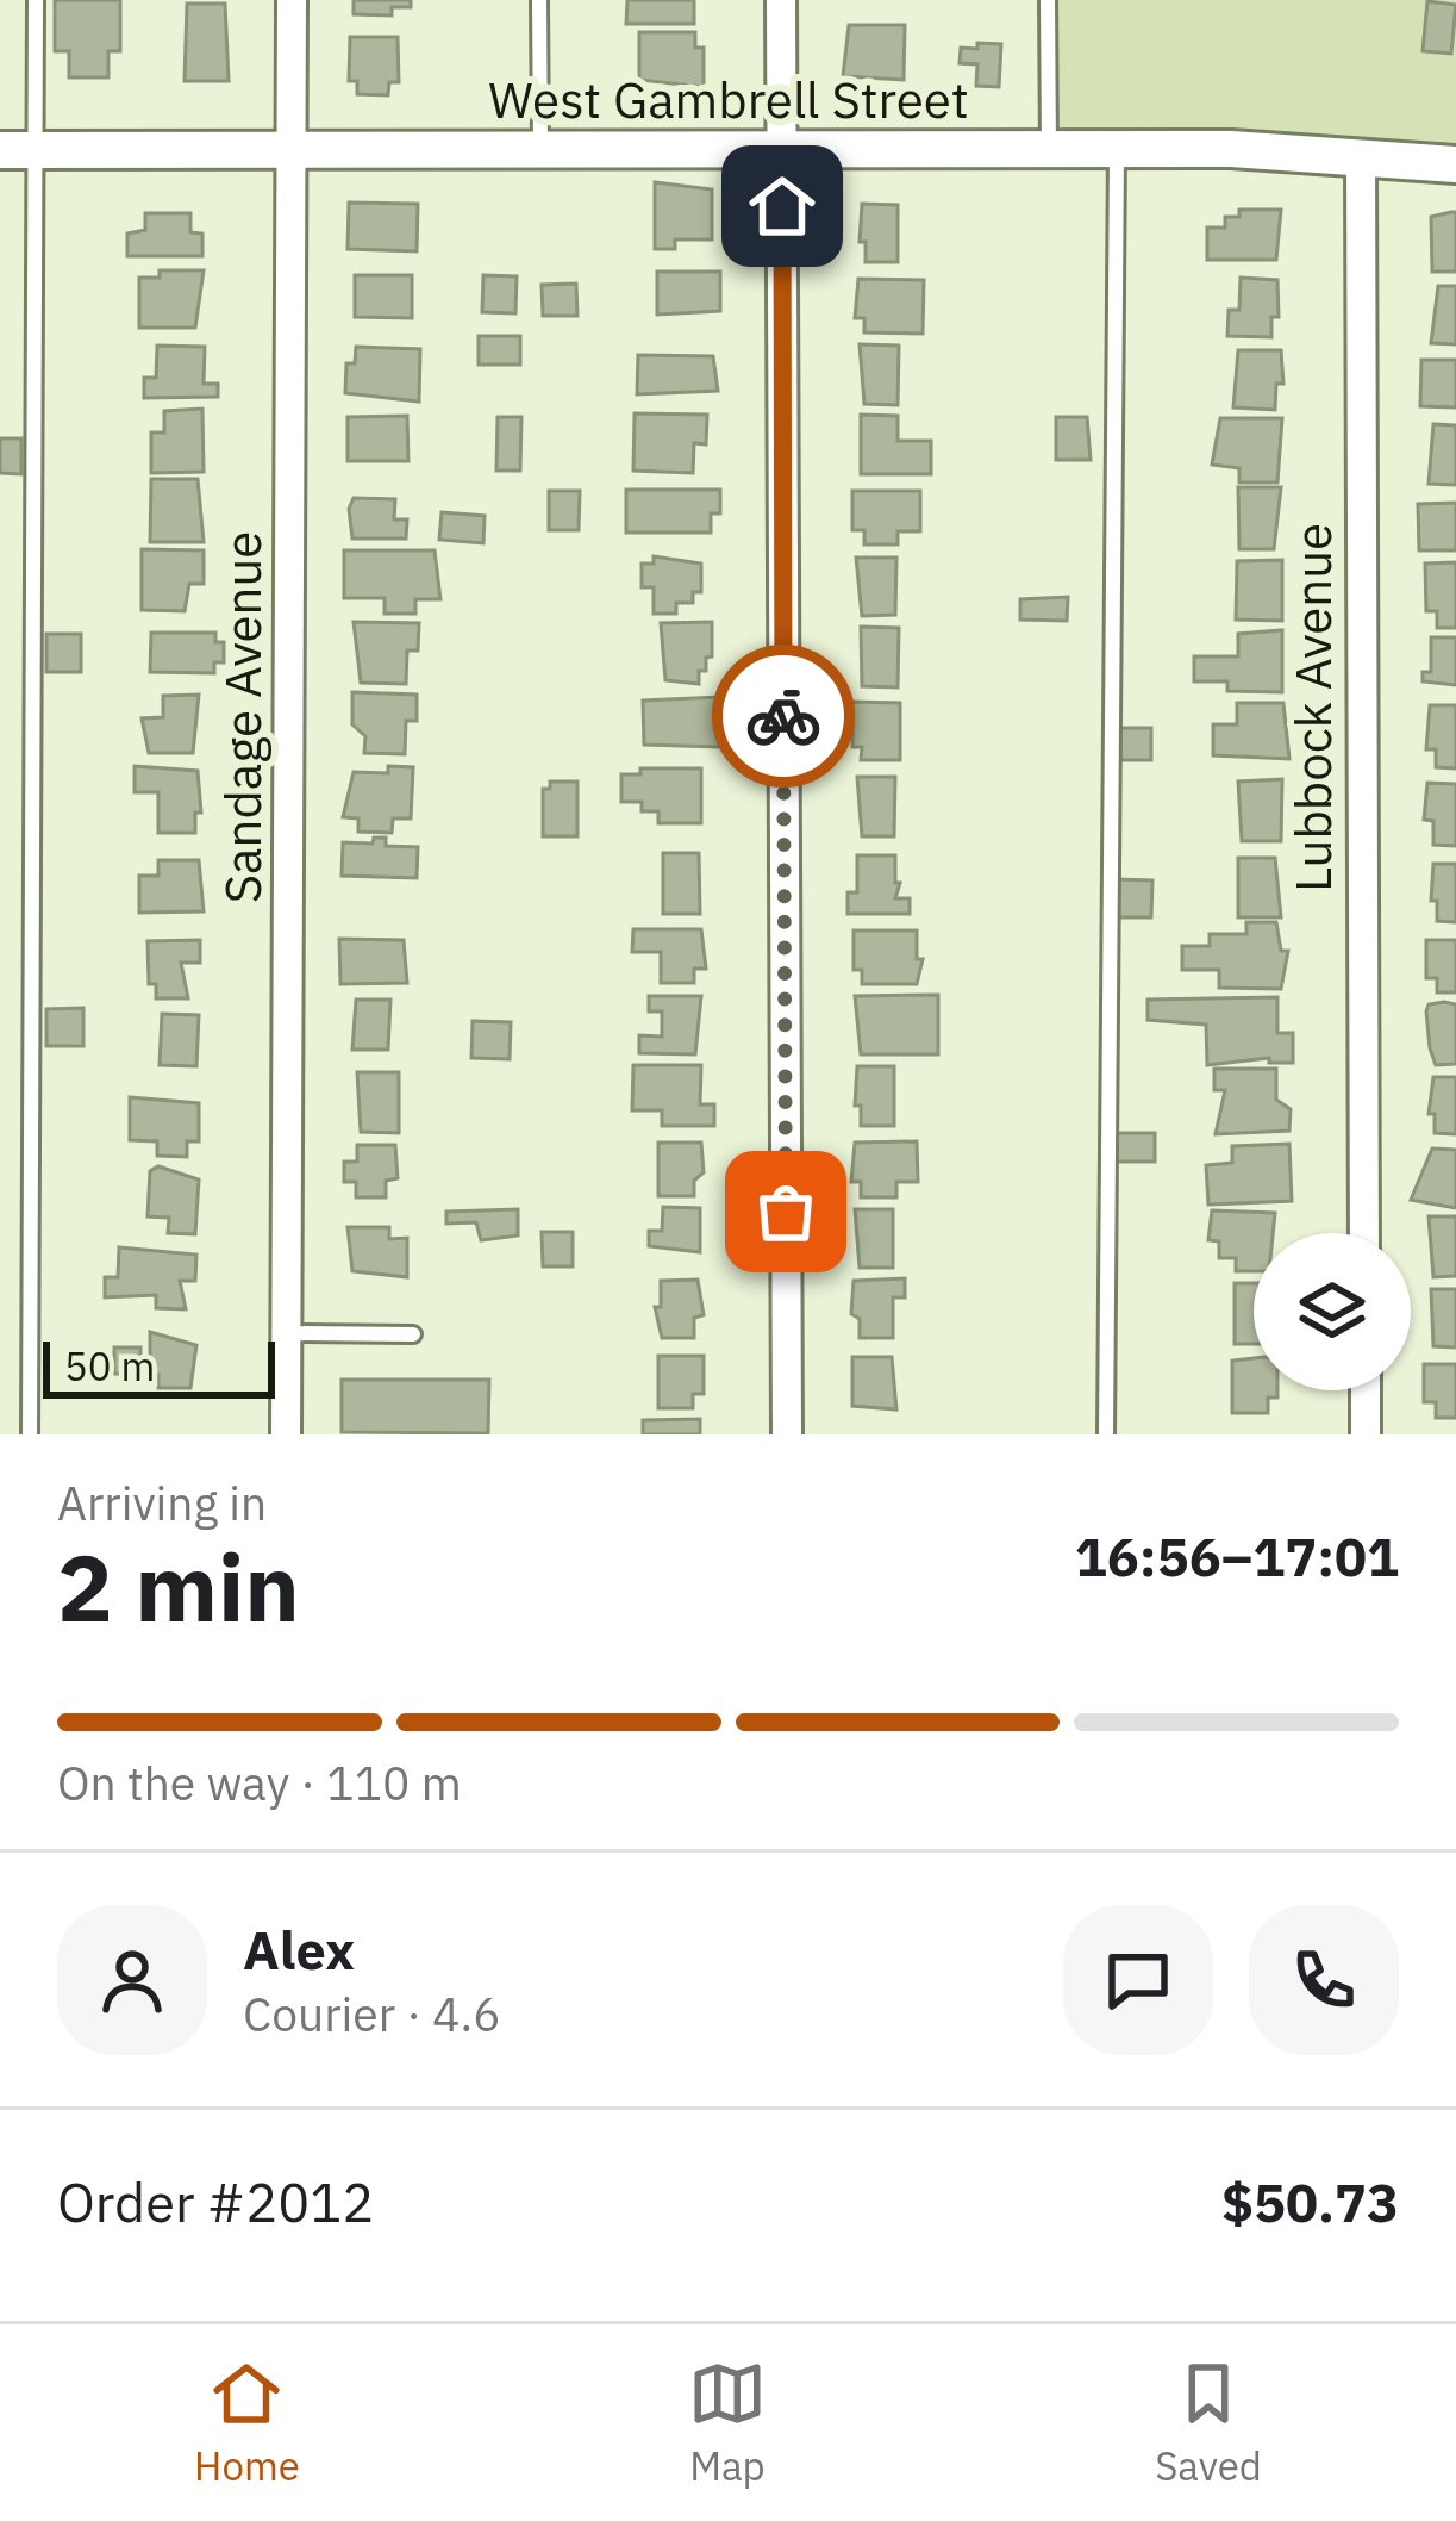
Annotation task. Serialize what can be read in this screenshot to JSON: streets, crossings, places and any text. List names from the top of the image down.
{
  "streets": {
    "street": ["West Gambrell Street", "Lubbock Avenue", "Sandage Avenue"]
  },
  "crossings": [
    ["West Gambrell Street", "Lubbock Avenue"],
    ["West Gambrell Street", "Sandage Avenue"]
  ],
  "scale_bar": "50 m",
  "page": {
    "scale": "50 m",
    "heading": ["2 min", "Arriving in", "16:56–17:01"],
    "panel": [
      "Alex",
      "Courier · 4.6",
      "Order #2012",
      "$50.73"
    ],
    "bar": "On the way · 110 m",
    "tabs": ["Home", "Map", "Saved"]
  }
}
